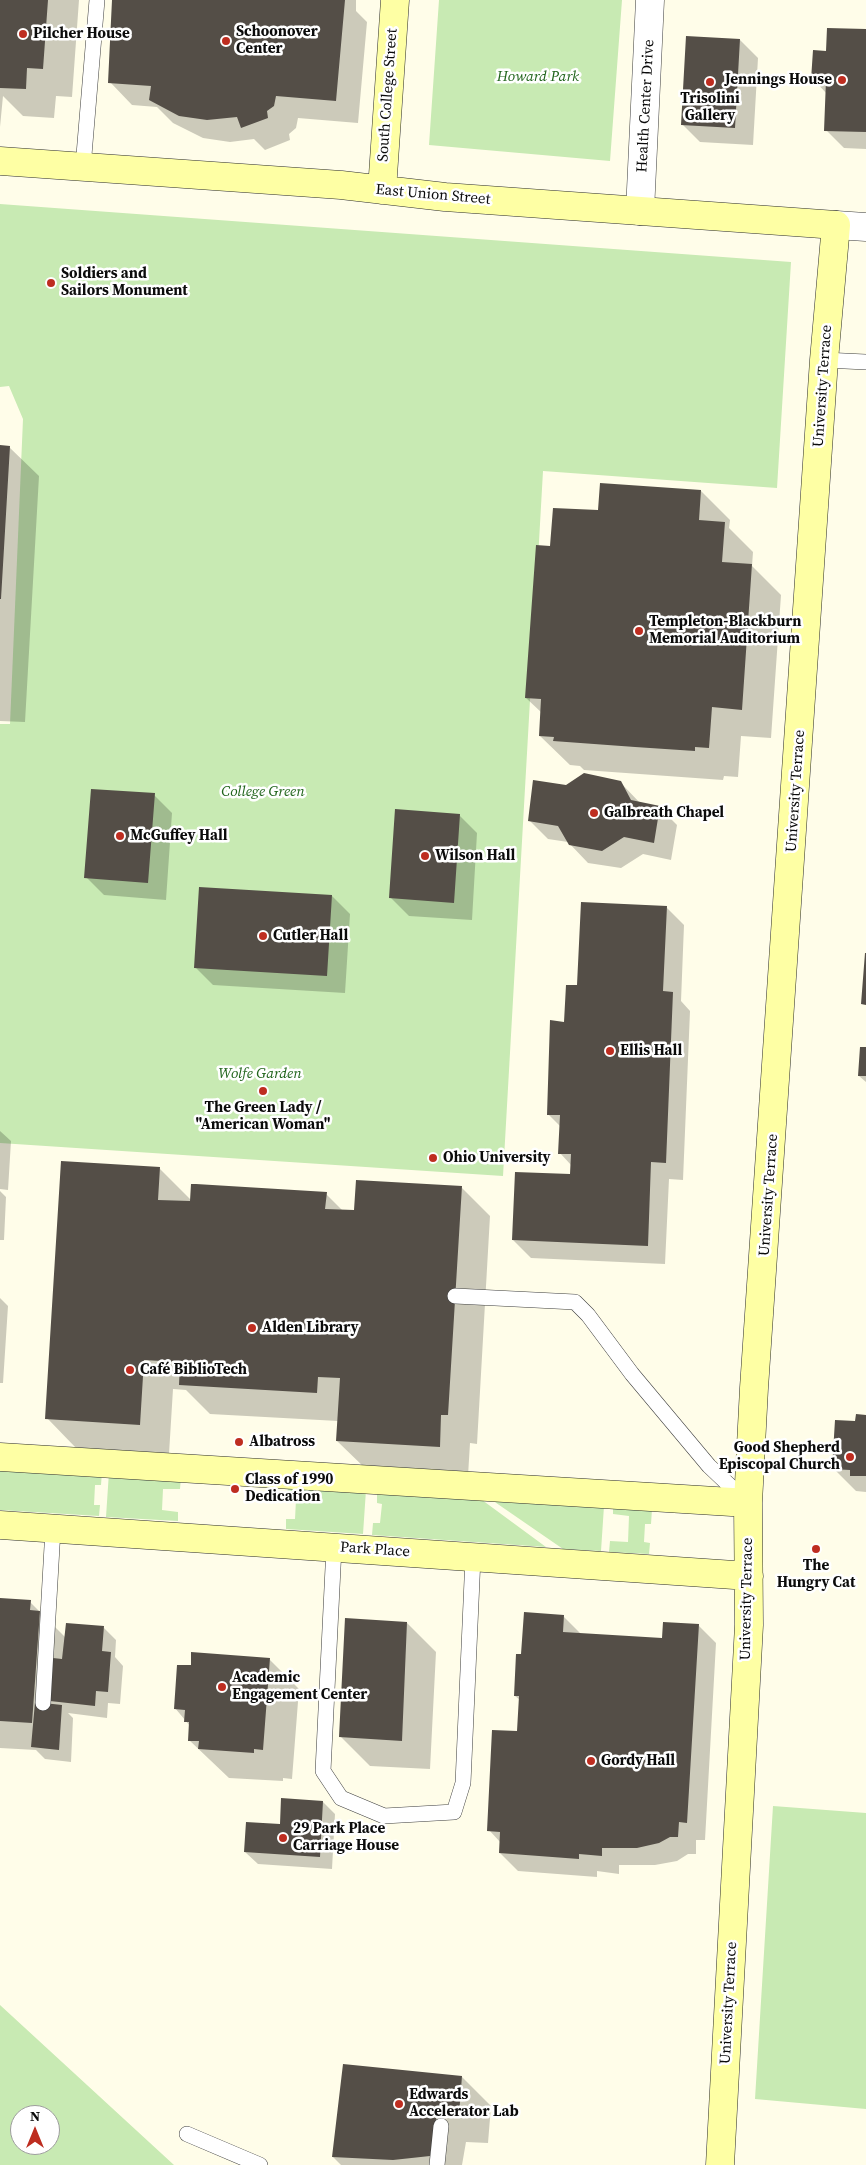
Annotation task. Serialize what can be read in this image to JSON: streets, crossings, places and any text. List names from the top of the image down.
{
  "streets": {
    "street": [
      "South College Street",
      "Health Center Drive",
      "East Union Street",
      "University Terrace",
      "Park Place"
    ]
  },
  "crossings": [
    ["South College Street", "East Union Street"],
    ["Health Center Drive", "East Union Street"],
    ["East Union Street", "University Terrace"],
    ["University Terrace", "Park Place"]
  ],
  "parks": ["Howard Park", "College Green", "Wolfe Garden"],
  "places": [
    "Pilcher House",
    "Schoonover Center",
    "Jennings House",
    "Trisolini Gallery",
    "Soldiers and Sailors Monument",
    "Templeton-Blackburn Memorial Auditorium",
    "Galbreath Chapel",
    "McGuffey Hall",
    "Wilson Hall",
    "Cutler Hall",
    "Ellis Hall",
    "The Green Lady / \"American Woman\"",
    "Ohio University",
    "Alden Library",
    "Café BiblioTech",
    "Albatross",
    "Good Shepherd Episcopal Church",
    "Class of 1990 Dedication",
    "The Hungry Cat",
    "Academic Engagement Center",
    "Gordy Hall",
    "29 Park Place Carriage House",
    "Edwards Accelerator Lab"
  ],
  "north": "top"
}
